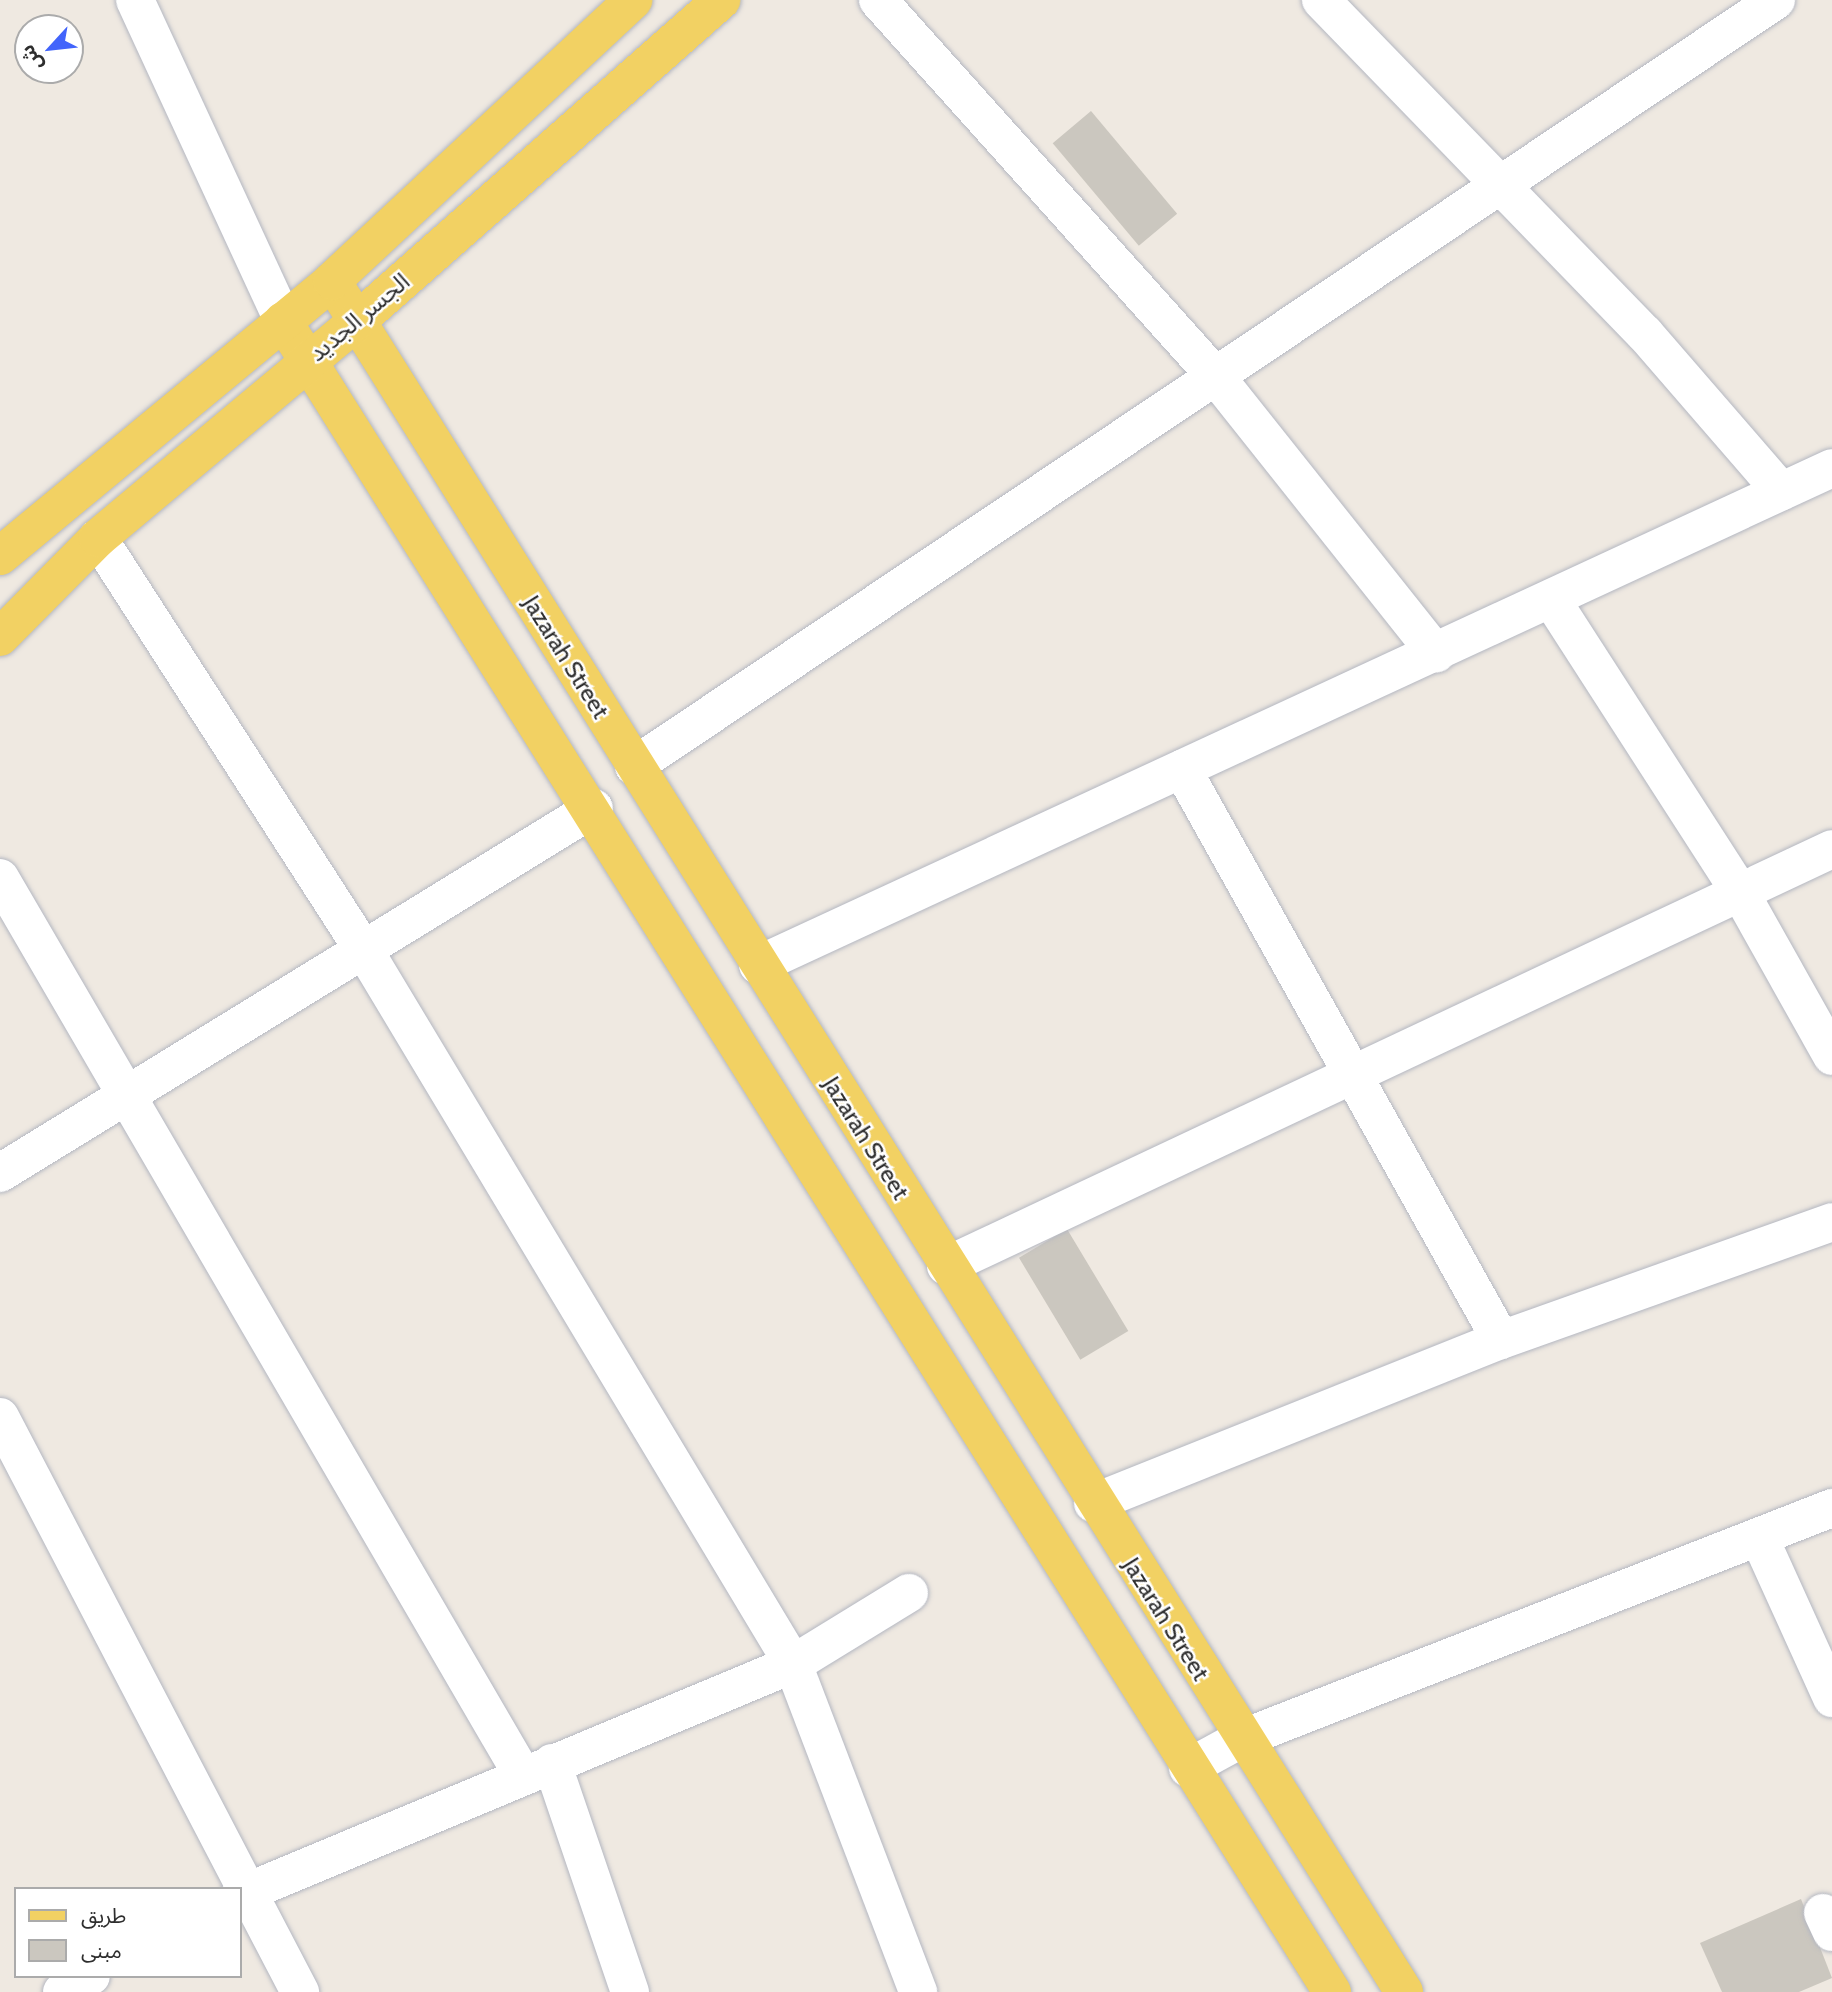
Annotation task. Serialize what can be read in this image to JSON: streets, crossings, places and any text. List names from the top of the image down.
{
  "streets": {
    "main road": ["الجسر الجديد", "Jazarah Street"]
  },
  "crossings": [
    ["الجسر الجديد", "Jazarah Street"]
  ],
  "legend": ["طريق", "مبنى"],
  "north": "bottom left"
}
